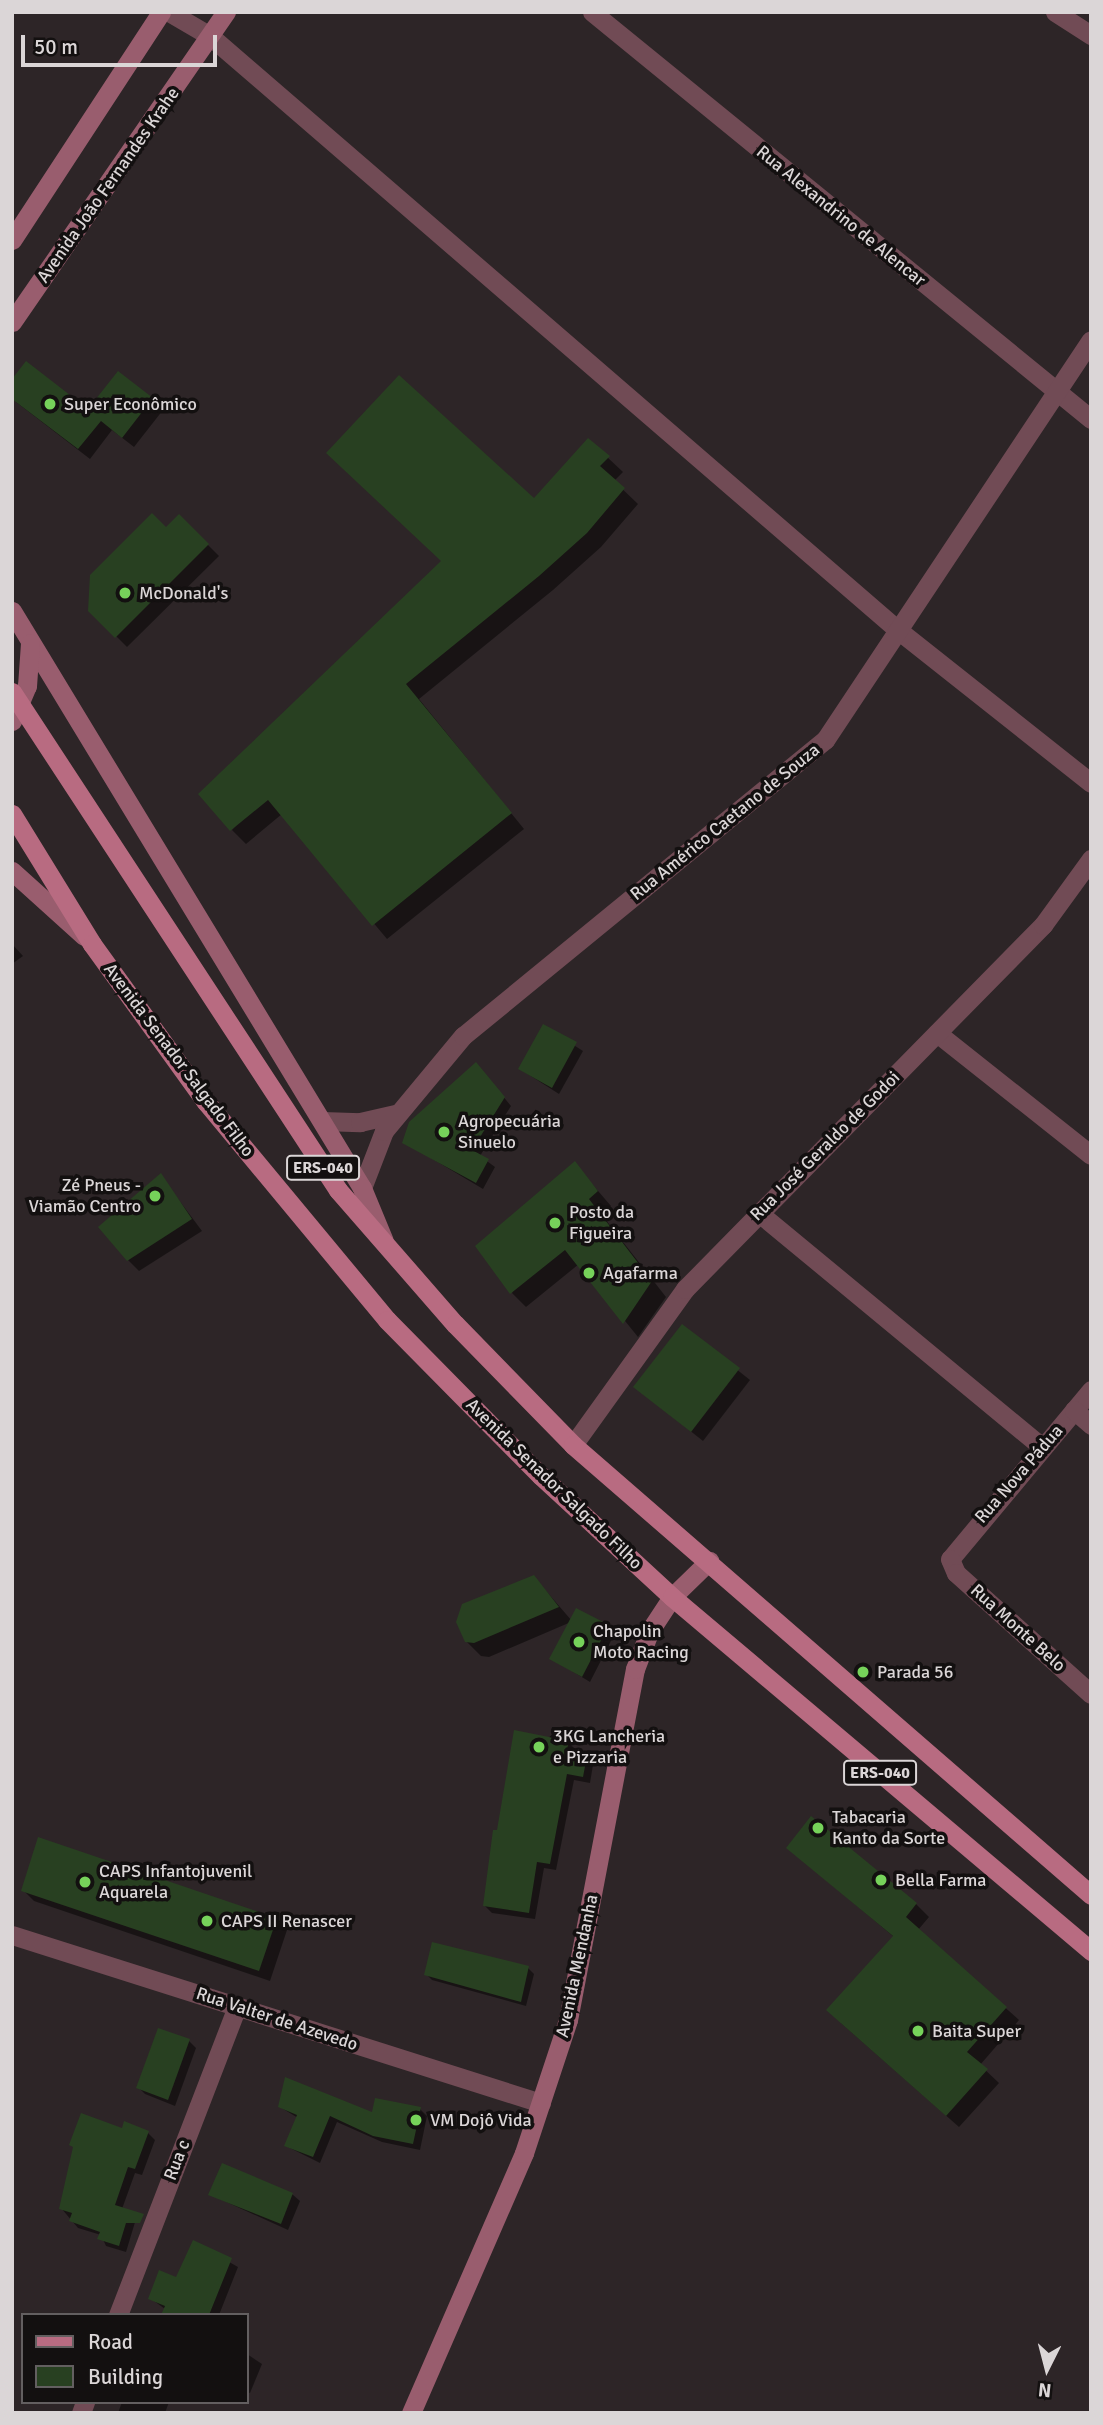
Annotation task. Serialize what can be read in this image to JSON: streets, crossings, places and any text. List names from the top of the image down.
{
  "streets": {
    "main road": [
      "Avenida João Fernandes Krahe",
      "Avenida Senador Salgado Filho",
      "ERS-040",
      "Avenida Mendanha"
    ],
    "street": [
      "Rua Alexandrino de Alencar",
      "Rua Américo Caetano de Souza",
      "Rua José Geraldo de Godoi",
      "Rua Nova Pádua",
      "Rua Monte Belo",
      "Rua Valter de Azevedo",
      "Rua c"
    ]
  },
  "crossings": [
    ["Rua Alexandrino de Alencar", "Rua Américo Caetano de Souza"],
    ["Avenida Senador Salgado Filho", "Avenida Mendanha"],
    ["Rua José Geraldo de Godoi", "ERS-040"],
    ["ERS-040", "Avenida Mendanha"],
    ["Rua Nova Pádua", "Rua Monte Belo"],
    ["Avenida Mendanha", "Rua Valter de Azevedo"],
    ["Rua Valter de Azevedo", "Rua c"]
  ],
  "places": [
    "Super Econômico",
    "McDonald's",
    "Agropecuária Sinuelo",
    "Zé Pneus - Viamão Centro",
    "Posto da Figueira",
    "Agafarma",
    "Chapolin Moto Racing",
    "Parada 56",
    "3KG Lancheria e Pizzaria",
    "Tabacaria Kanto da Sorte",
    "Bella Farma",
    "CAPS Infantojuvenil Aquarela",
    "CAPS II Renascer",
    "Baita Super",
    "VM Dojô Vida"
  ],
  "legend": ["Road", "Building"],
  "scale_bar": "50 m",
  "north": "bottom"
}
